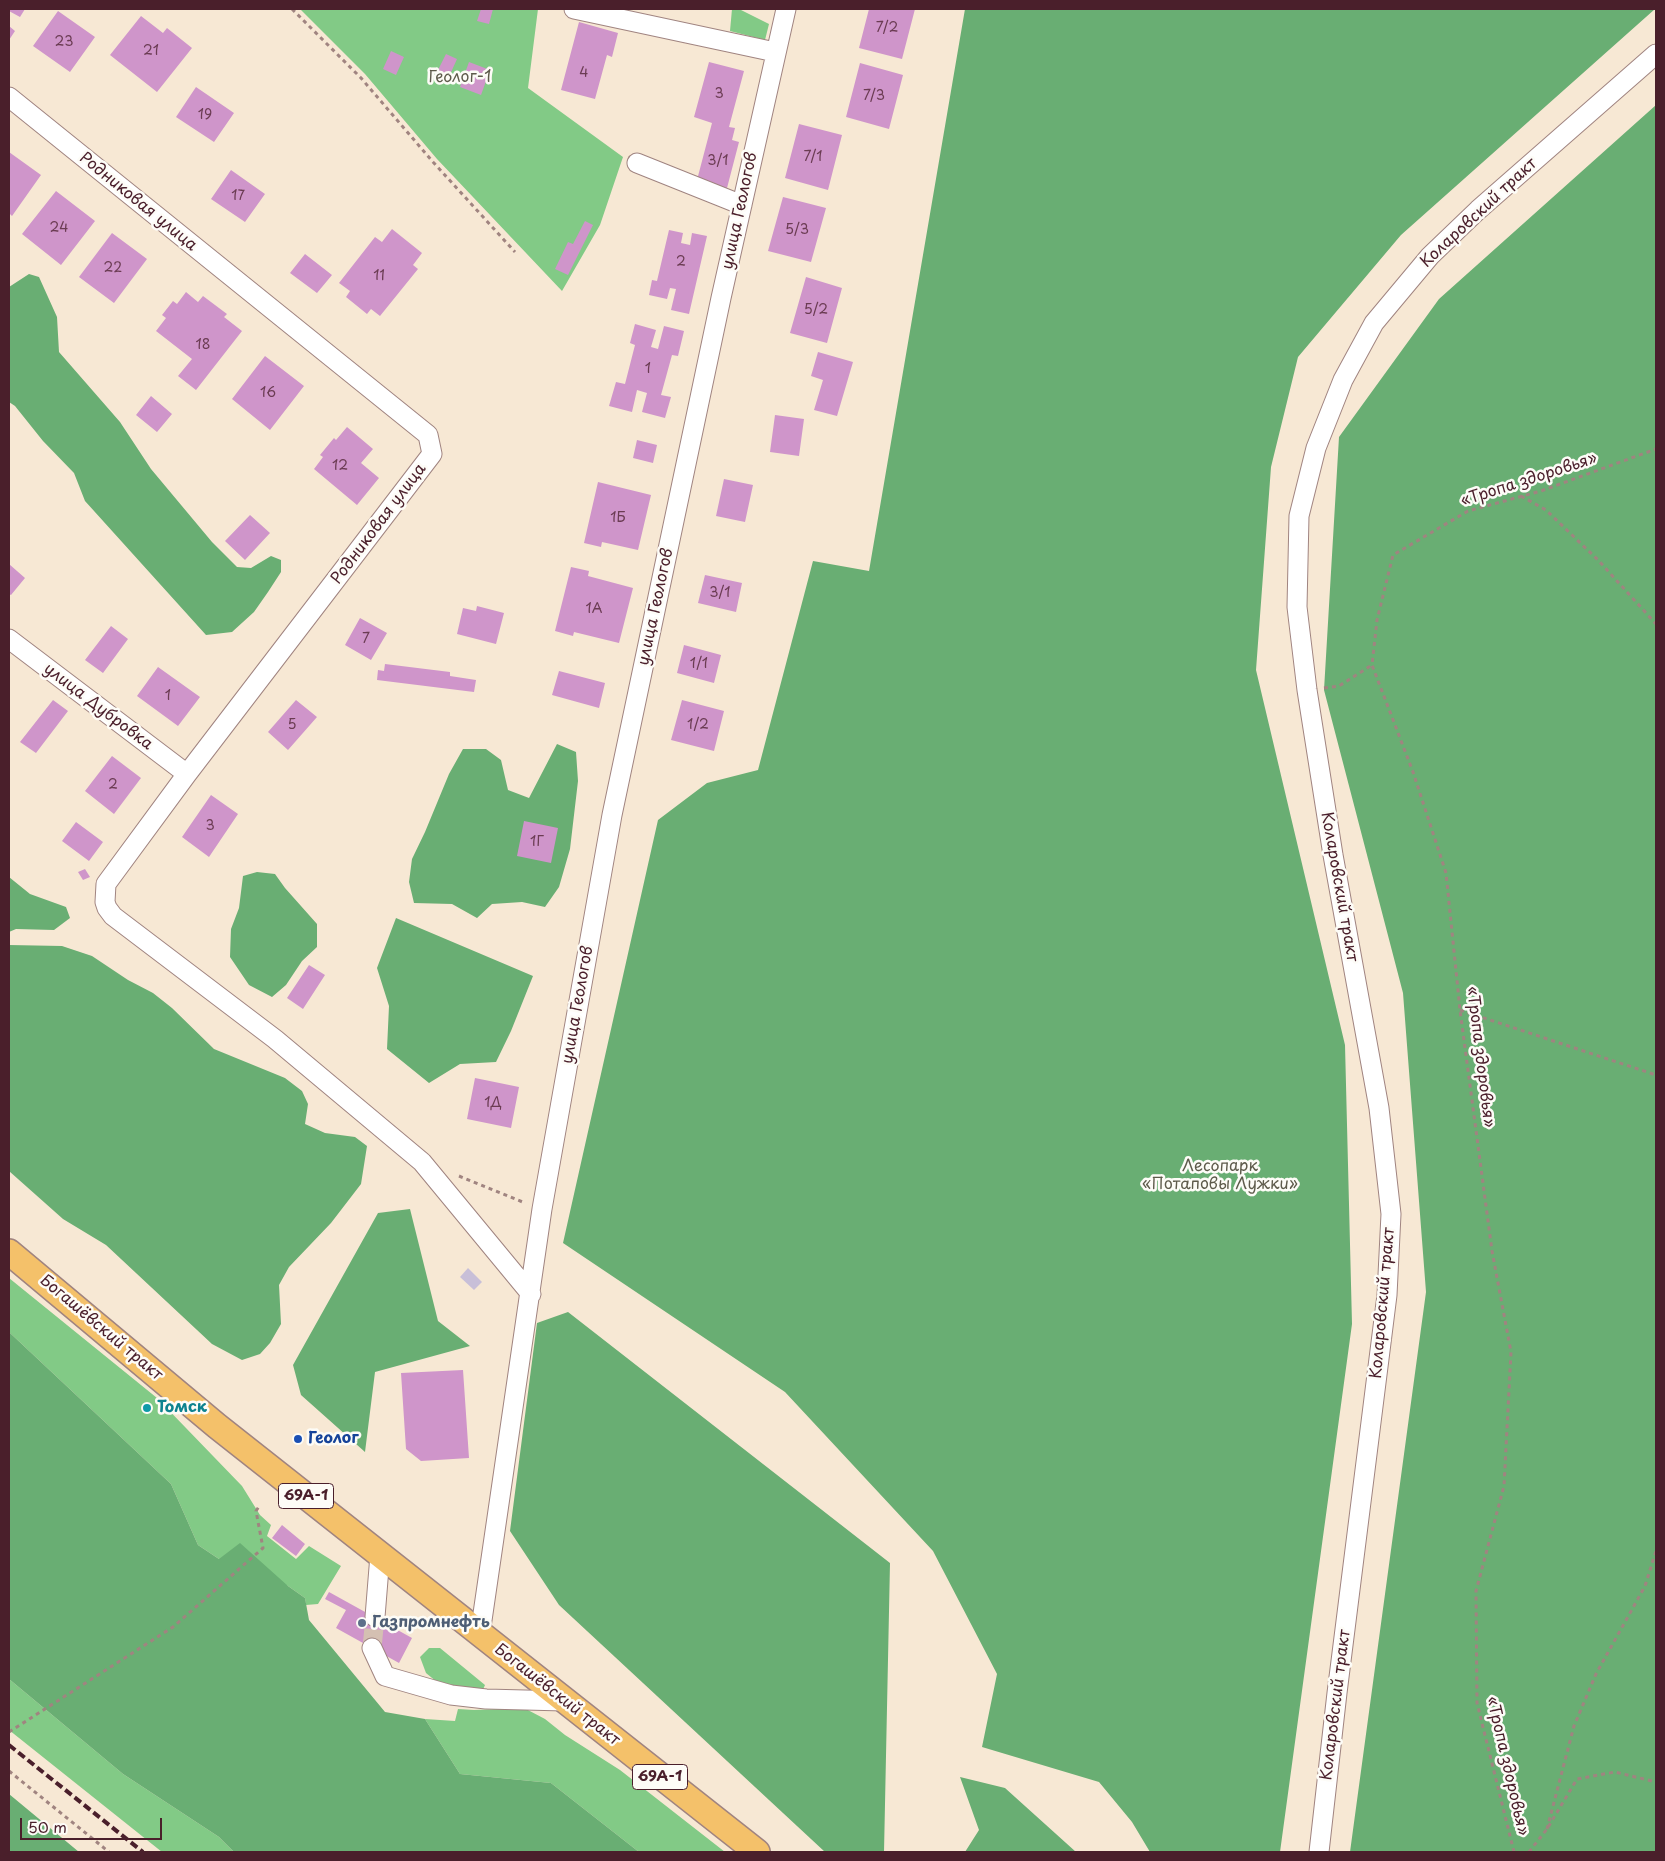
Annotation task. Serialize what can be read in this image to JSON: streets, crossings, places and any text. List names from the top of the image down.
{
  "streets": {
    "main road": ["Богашёвский тракт", "69А-1"],
    "street": [
      "Родниковая улица",
      "улица Геологов",
      "Коларовский тракт",
      "улица Дубровка"
    ],
    "path": ["«Тропа здоровья»"]
  },
  "crossings": [
    ["Родниковая улица", "улица Геологов"],
    ["Родниковая улица", "улица Дубровка"],
    ["улица Геологов", "Богашёвский тракт"]
  ],
  "parks": ["Геолог-1", "Лесопарк «Потаповы Лужки»"],
  "places": ["Томск", "Геолог", "Газпромнефть"],
  "house_numbers": [
    "7/2",
    "23",
    "21",
    "4",
    "3",
    "7/3",
    "19",
    "7/1",
    "3/1",
    "17",
    "24",
    "5/3",
    "2",
    "22",
    "11",
    "5/2",
    "18",
    "1",
    "16",
    "12",
    "1Б",
    "3/1",
    "1А",
    "7",
    "1/1",
    "1",
    "5",
    "1/2",
    "2",
    "3",
    "1Г",
    "1Д"
  ],
  "scale_bar": "50 m"
}
